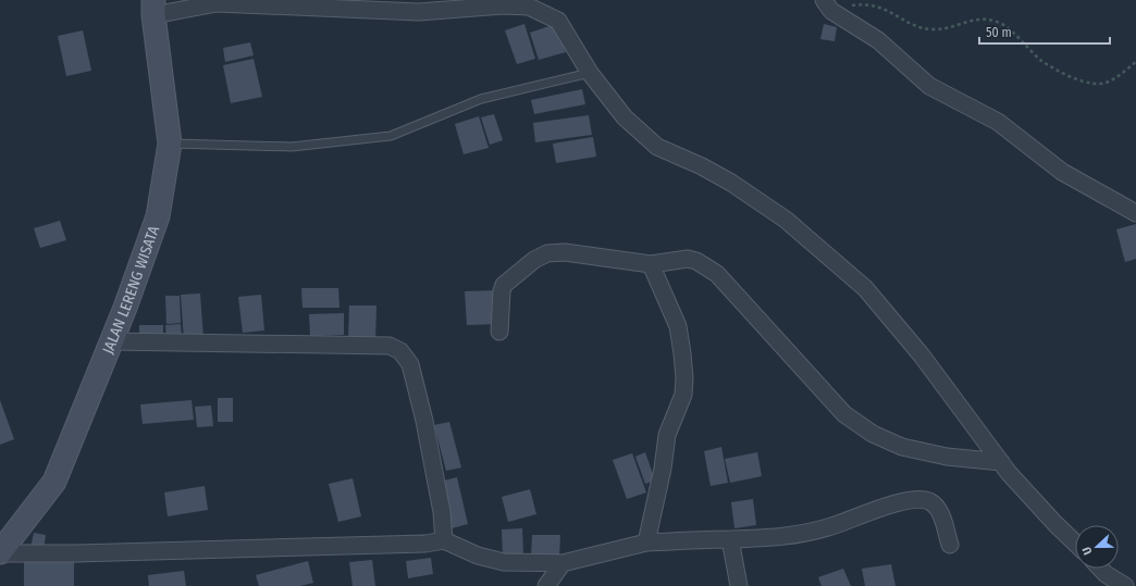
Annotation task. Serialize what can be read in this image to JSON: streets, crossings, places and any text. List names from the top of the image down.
{
  "streets": {
    "main road": ["JALAN LERENG WISATA"]
  },
  "scale_bar": "50 m",
  "north": "left"
}
